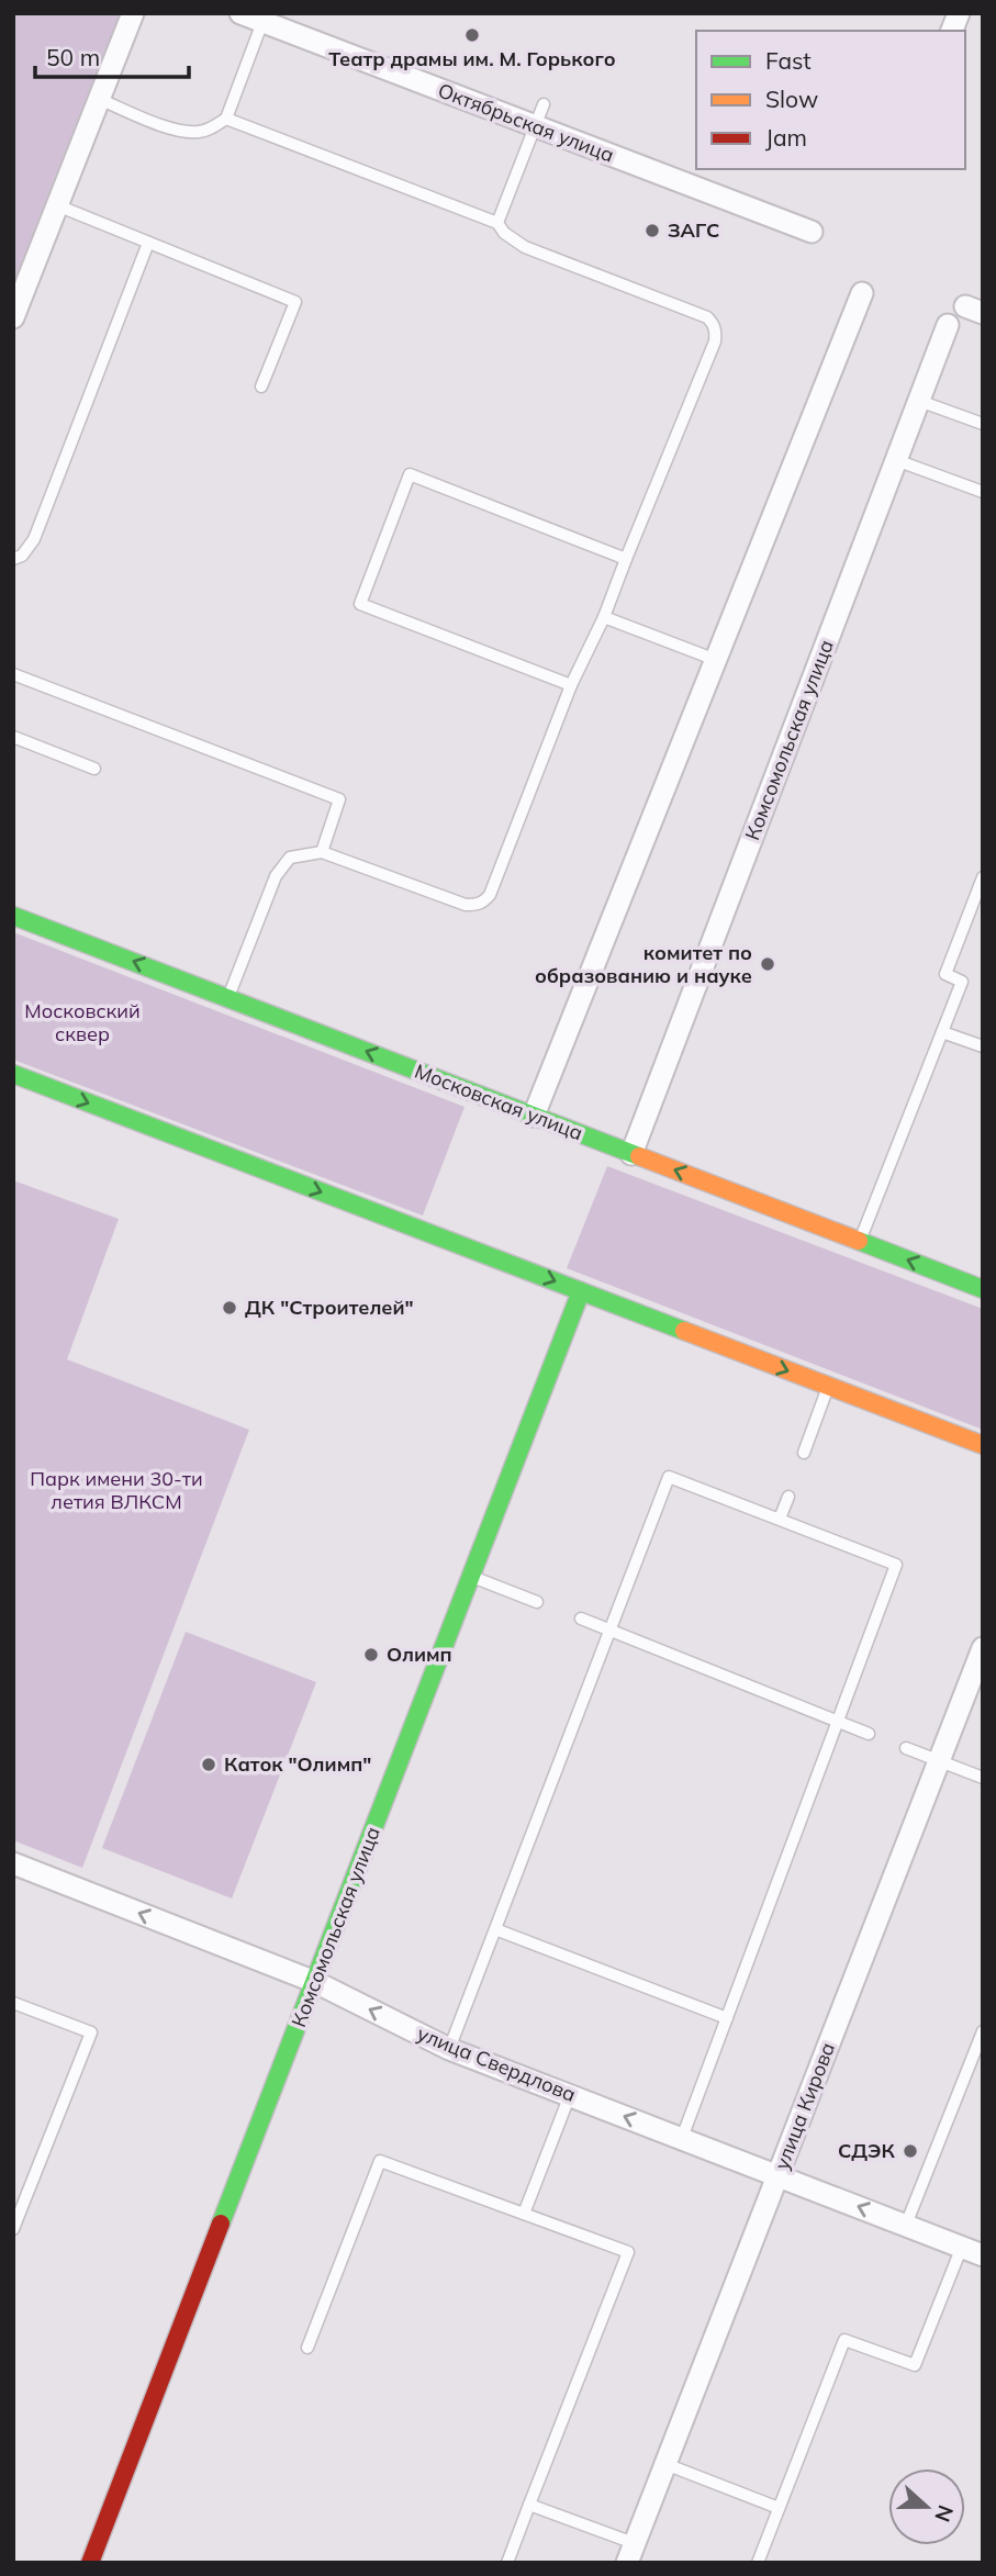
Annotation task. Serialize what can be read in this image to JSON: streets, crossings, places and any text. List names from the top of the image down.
{
  "streets": {
    "main road": ["Комсомольская улица", "Московская улица"],
    "street": ["Октябрьская улица", "улица Свердлова", "улица Кирова"]
  },
  "crossings": [
    ["Комсомольская улица", "Московская улица"],
    ["Комсомольская улица", "улица Свердлова"],
    ["улица Свердлова", "улица Кирова"]
  ],
  "one_way": ["улица Свердлова"],
  "parks": ["Московский сквер", "Парк имени 30-ти летия ВЛКСМ"],
  "places": [
    "Театр драмы им. М. Горького",
    "ЗАГС",
    "комитет по образованию и науке",
    "ДК \"Строителей\"",
    "Олимп",
    "Каток \"Олимп\"",
    "СДЭК"
  ],
  "legend": ["Fast", "Slow", "Jam"],
  "scale_bar": "50 m",
  "north": "right"
}
